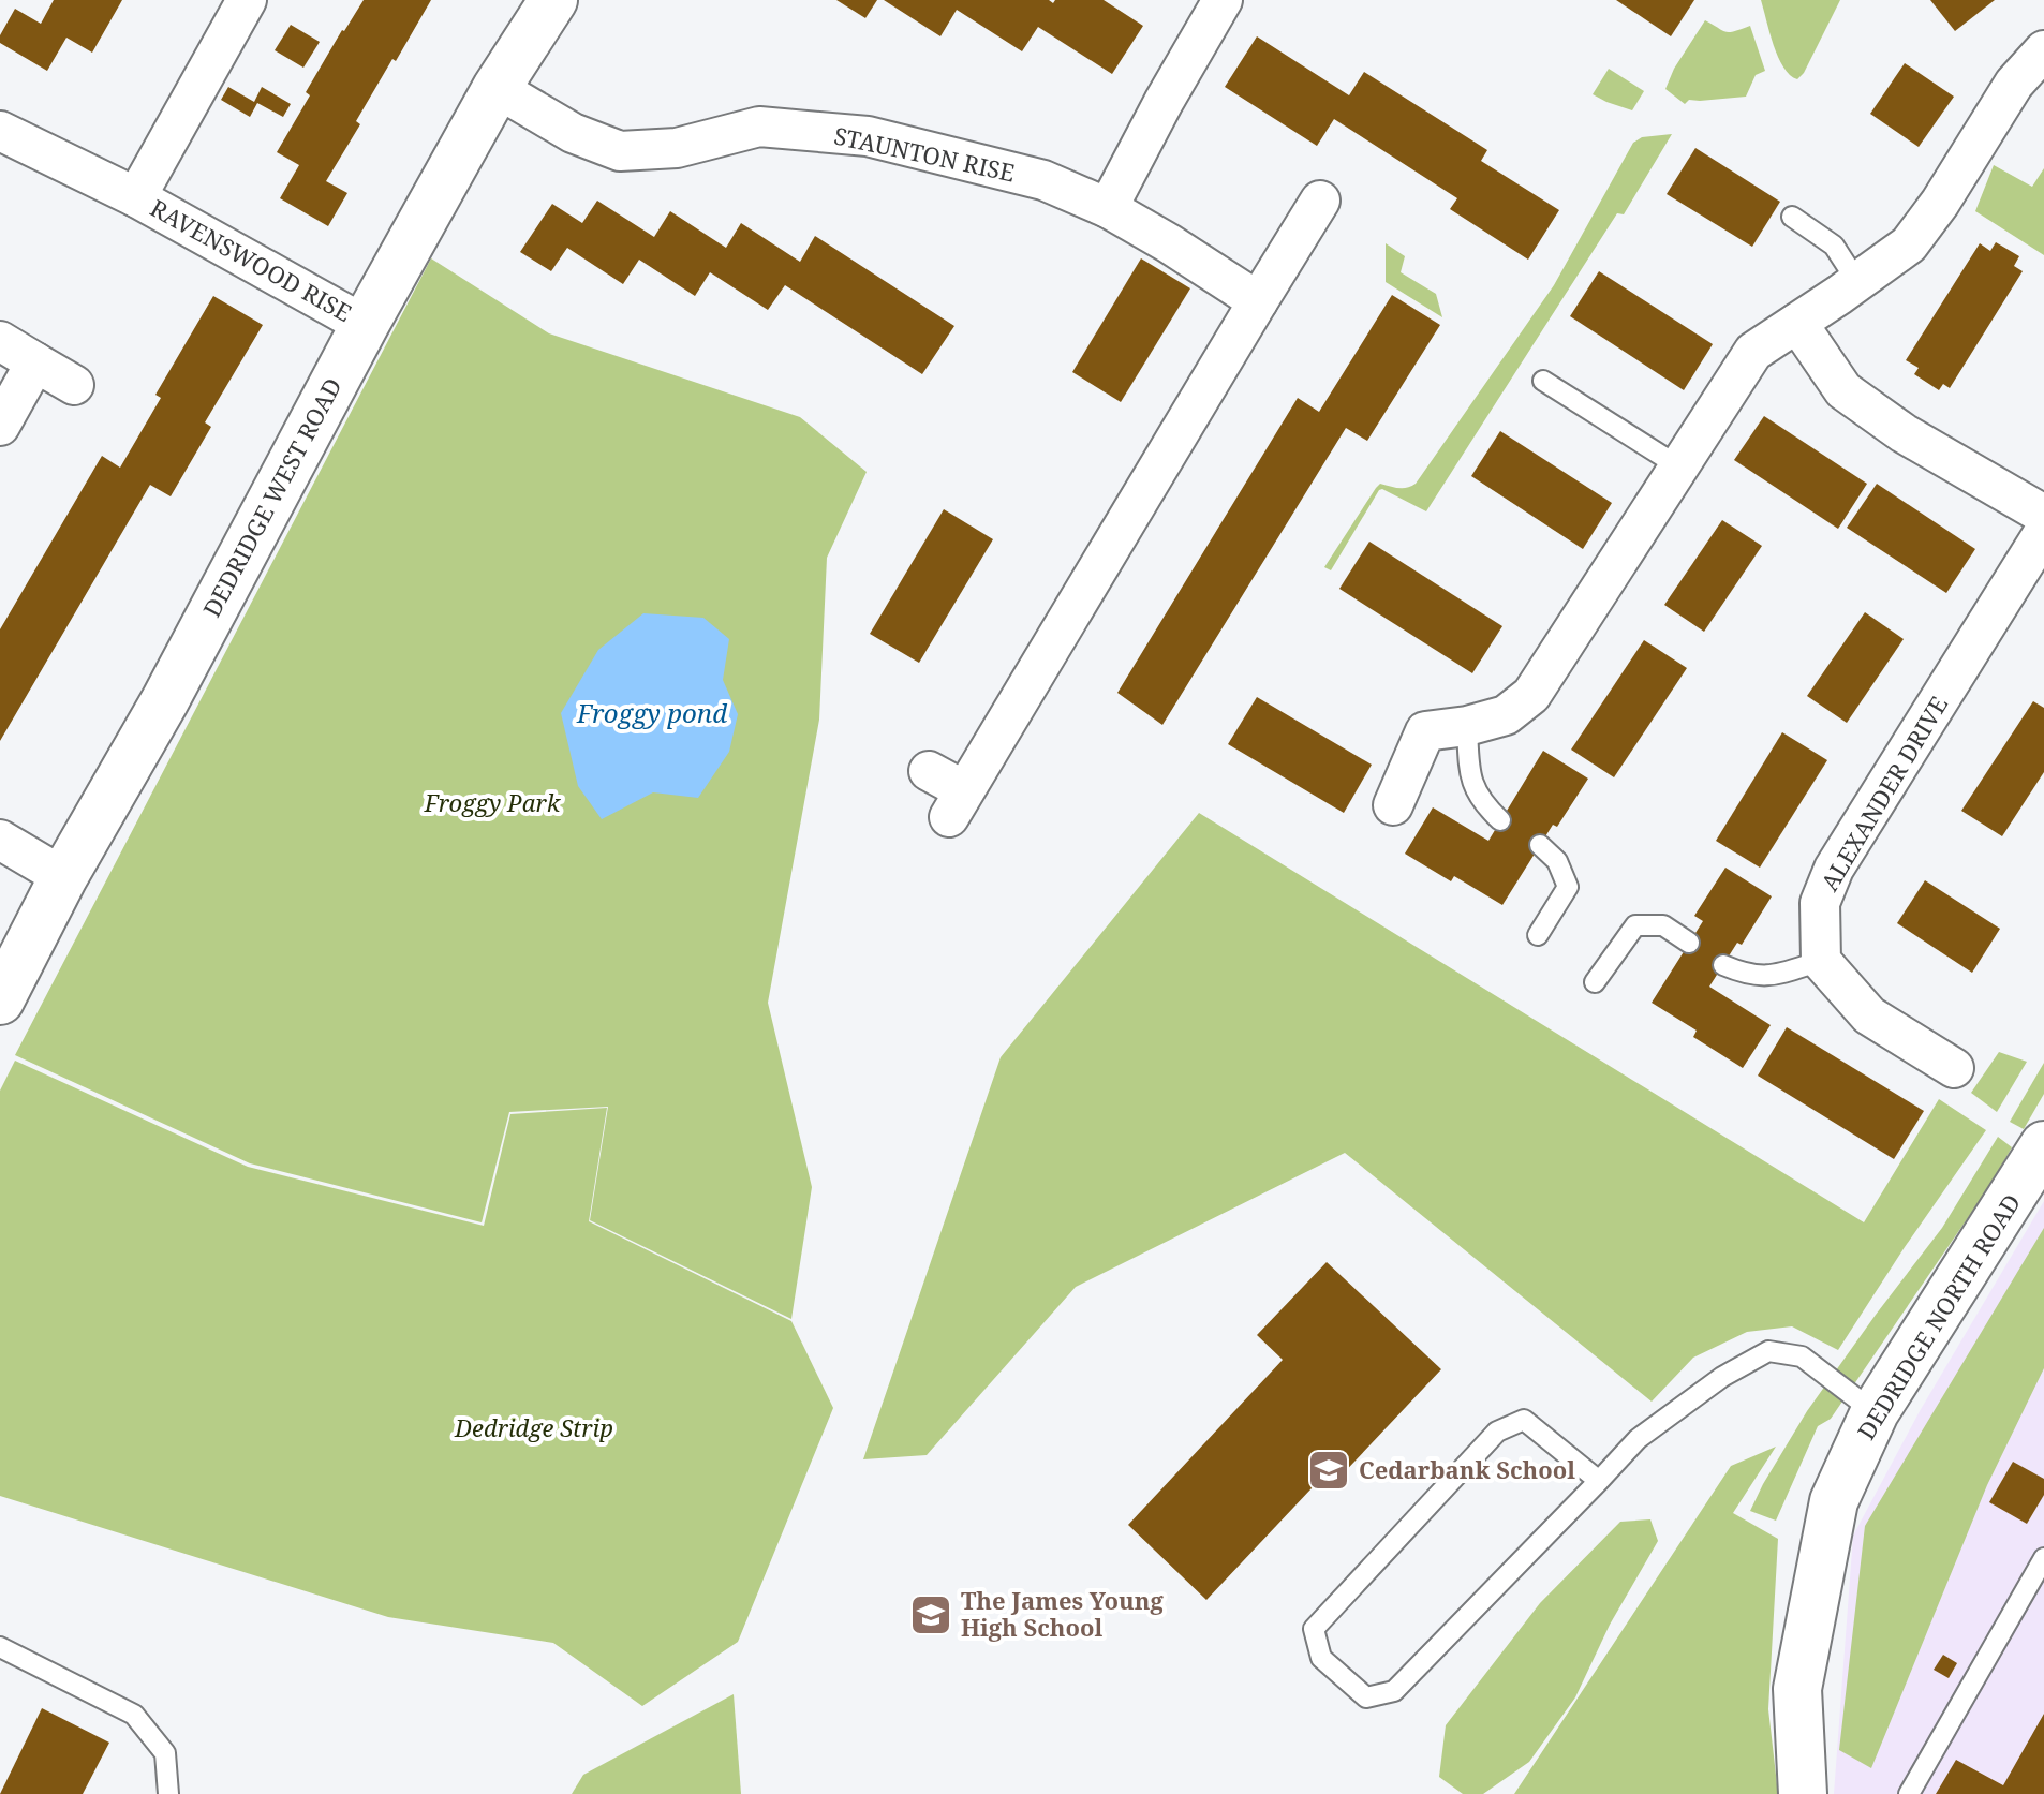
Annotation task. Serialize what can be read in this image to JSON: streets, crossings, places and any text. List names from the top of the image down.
{
  "streets": {
    "street": [
      "STAUNTON RISE",
      "RAVENSWOOD RISE",
      "DEDRIDGE WEST ROAD",
      "ALEXANDER DRIVE",
      "DEDRIDGE NORTH ROAD"
    ]
  },
  "crossings": [
    ["STAUNTON RISE", "DEDRIDGE WEST ROAD"],
    ["RAVENSWOOD RISE", "DEDRIDGE WEST ROAD"]
  ],
  "water": ["Froggy pond"],
  "parks": ["Froggy Park", "Dedridge Strip"],
  "places": {
    "school or university": ["Cedarbank School", "The James Young High School"]
  }
}
